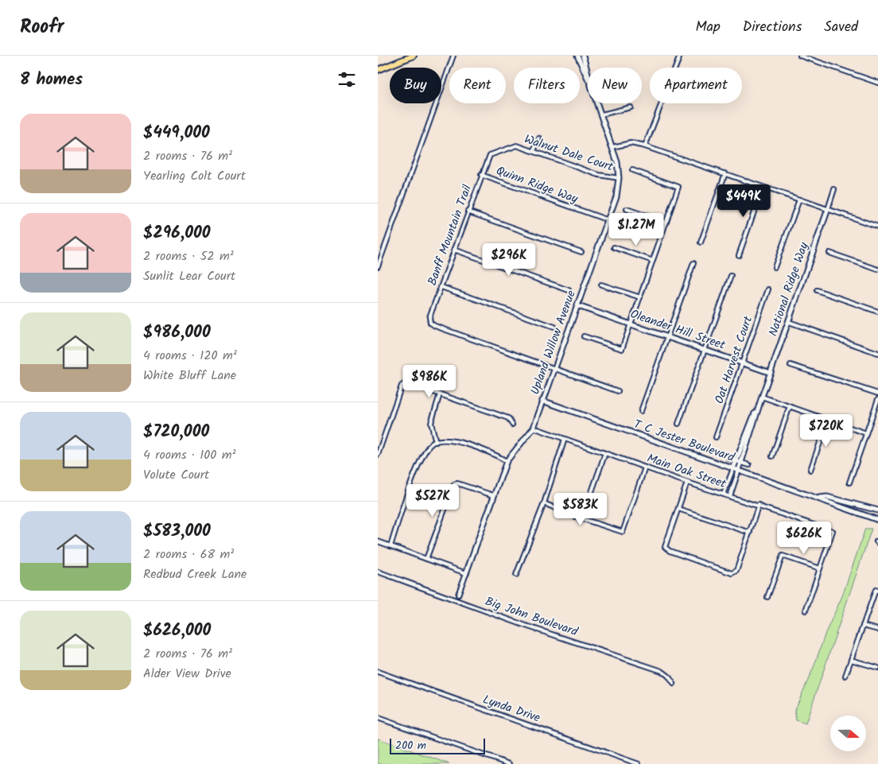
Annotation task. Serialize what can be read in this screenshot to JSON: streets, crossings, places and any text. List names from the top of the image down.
{
  "streets": {
    "street": [
      "Walnut Dale Court",
      "Quinn Ridge Way",
      "Banff Mountain Trail",
      "National Ridge Way",
      "Oleander Hill Street",
      "Upland Willow Avenue",
      "Oat Harvest Court",
      "T C Jester Boulevard",
      "Main Oak Street",
      "Big John Boulevard",
      "Lynda Drive"
    ]
  },
  "crossings": [
    ["Walnut Dale Court", "Banff Mountain Trail"],
    ["Walnut Dale Court", "Upland Willow Avenue"],
    ["Quinn Ridge Way", "Banff Mountain Trail"],
    ["Quinn Ridge Way", "Upland Willow Avenue"],
    ["Banff Mountain Trail", "Upland Willow Avenue"],
    ["National Ridge Way", "Oleander Hill Street"],
    ["National Ridge Way", "T C Jester Boulevard"],
    ["National Ridge Way", "Main Oak Street"],
    ["Oleander Hill Street", "Upland Willow Avenue"],
    ["Oleander Hill Street", "Oat Harvest Court"],
    ["Upland Willow Avenue", "T C Jester Boulevard"],
    ["Upland Willow Avenue", "Main Oak Street"]
  ],
  "scale_bar": "200 m",
  "north": "right",
  "page": {
    "header": "Roofr",
    "nav": ["Map", "Directions", "Saved"],
    "heading": "8 homes",
    "chip": [
      "Buy",
      "Rent",
      "Filters",
      "New",
      "Apartment"
    ],
    "list": [
      {
        "name": "$449,000",
        "note": "2 rooms · 76 m² · Yearling Colt Court"
      },
      {
        "name": "$296,000",
        "note": "2 rooms · 52 m² · Sunlit Lear Court"
      },
      {
        "name": "$986,000",
        "note": "4 rooms · 120 m² · White Bluff Lane"
      },
      {
        "name": "$720,000",
        "note": "4 rooms · 100 m² · Volute Court"
      },
      {
        "name": "$583,000",
        "note": "2 rooms · 68 m² · Redbud Creek Lane"
      },
      {
        "name": "$626,000",
        "note": "2 rooms · 76 m² · Alder View Drive"
      }
    ],
    "price": [
      "$449K",
      "$1.27M",
      "$296K",
      "$986K",
      "$720K",
      "$527K",
      "$583K",
      "$626K"
    ],
    "scale": "200 m"
  }
}
